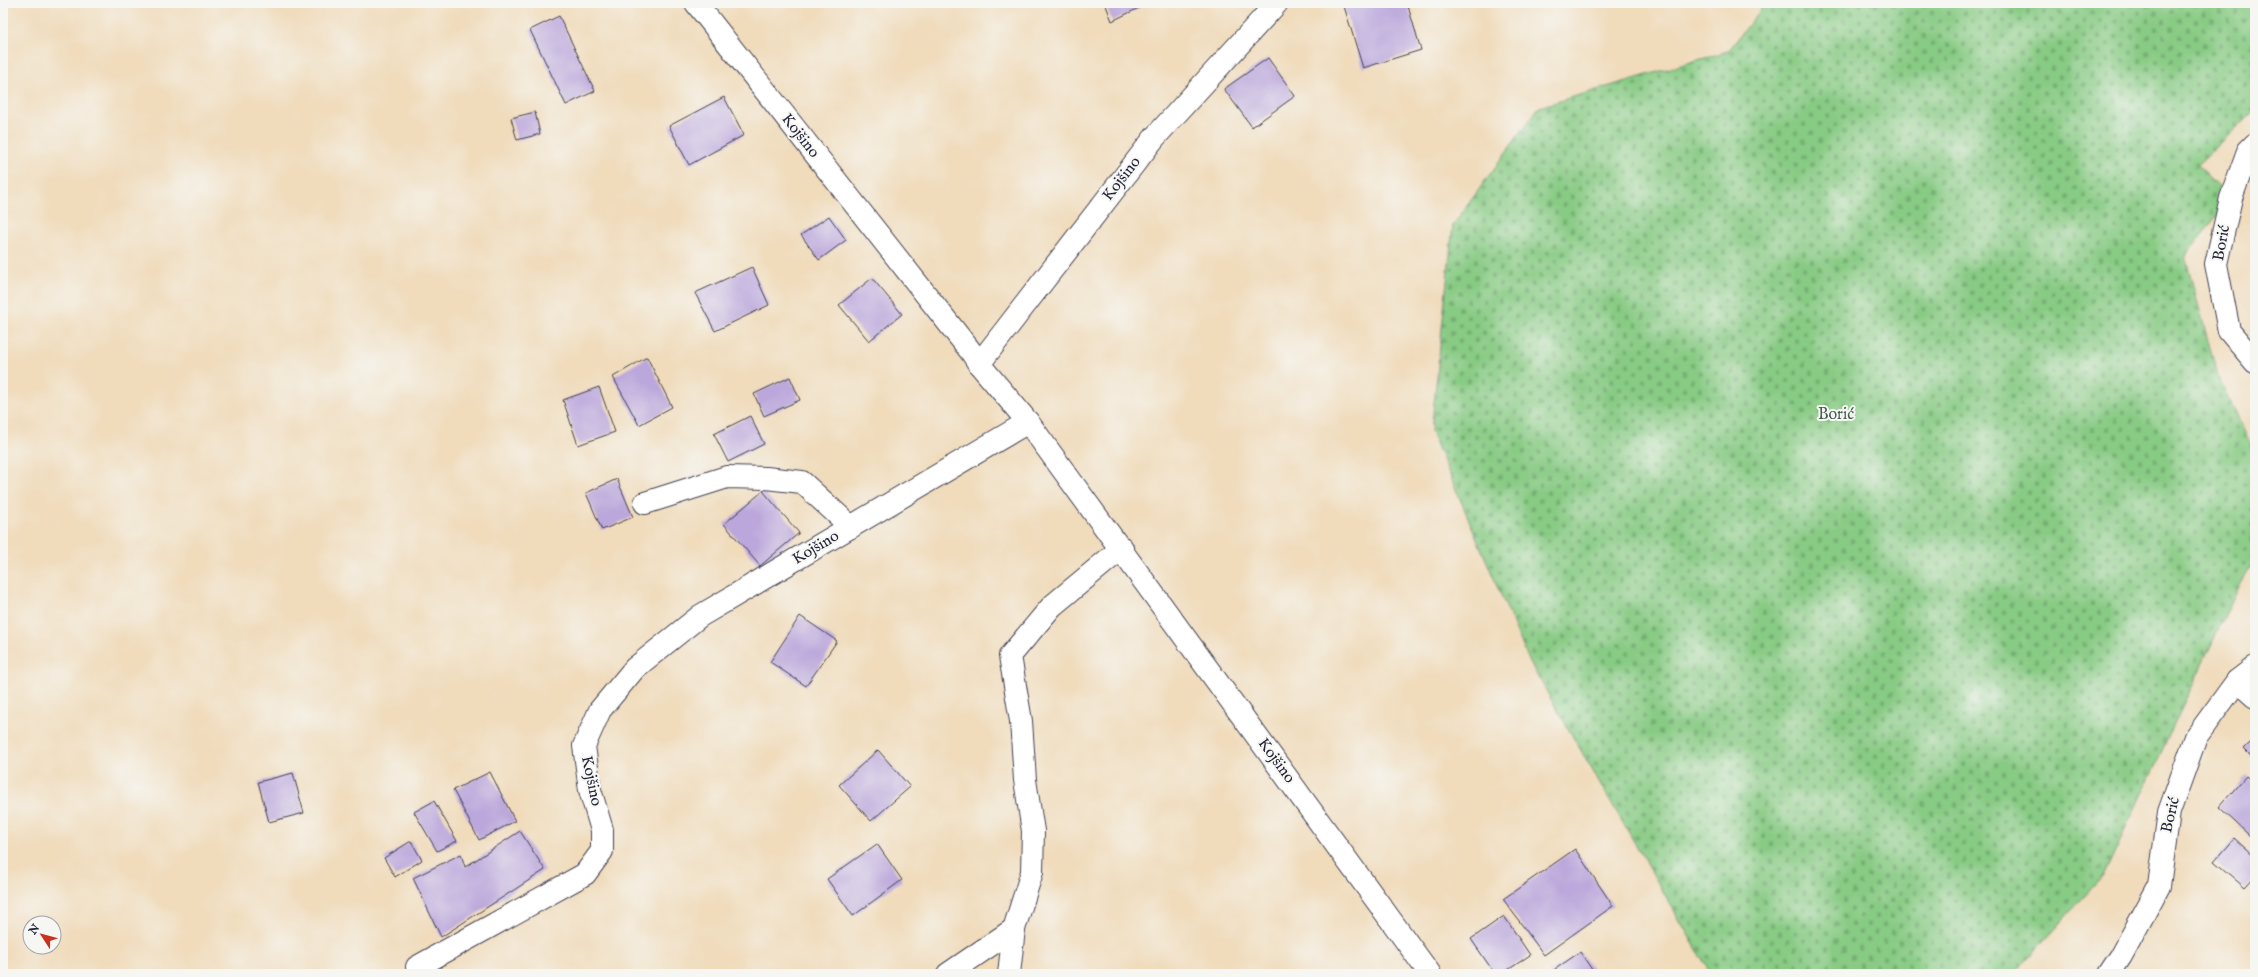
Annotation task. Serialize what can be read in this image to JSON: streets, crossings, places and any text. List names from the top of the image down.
{
  "streets": {
    "street": ["Kojšino", "Borić"]
  },
  "parks": ["Borić"],
  "north": "top left"
}
